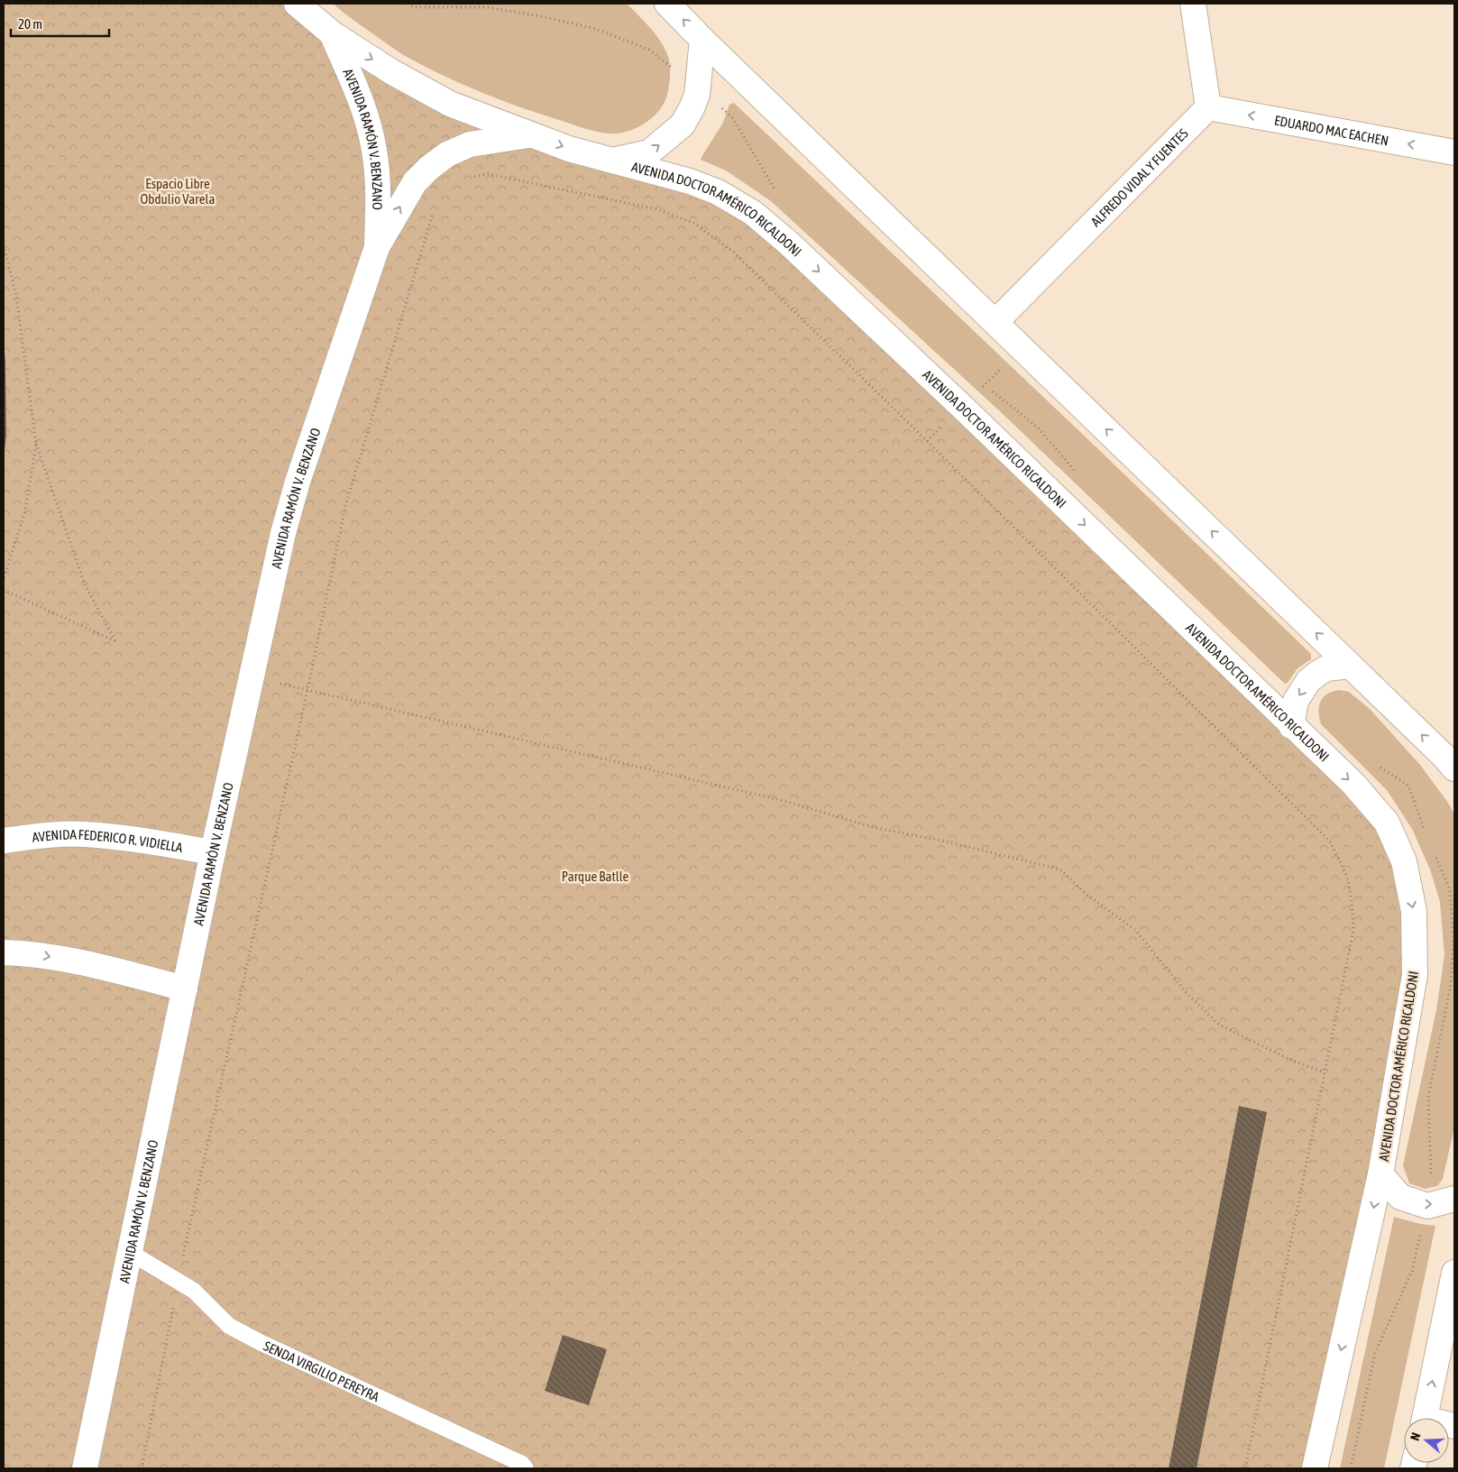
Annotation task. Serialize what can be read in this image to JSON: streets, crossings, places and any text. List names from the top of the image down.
{
  "streets": {
    "street": [
      "EDUARDO MAC EACHEN",
      "AVENIDA RAMÓN V. BENZANO",
      "ALFREDO VIDAL Y FUENTES",
      "AVENIDA DOCTOR AMÉRICO RICALDONI",
      "AVENIDA FEDERICO R. VIDIELLA"
    ],
    "lane": ["SENDA VIRGILIO PEREYRA"]
  },
  "crossings": [
    ["EDUARDO MAC EACHEN", "ALFREDO VIDAL Y FUENTES"],
    ["AVENIDA RAMÓN V. BENZANO", "AVENIDA DOCTOR AMÉRICO RICALDONI"],
    ["AVENIDA RAMÓN V. BENZANO", "AVENIDA FEDERICO R. VIDIELLA"],
    ["AVENIDA RAMÓN V. BENZANO", "SENDA VIRGILIO PEREYRA"]
  ],
  "one_way": ["EDUARDO MAC EACHEN"],
  "parks": ["Espacio Libre Obdulio Varela", "Parque Batlle"],
  "scale_bar": "20 m",
  "north": "left"
}
